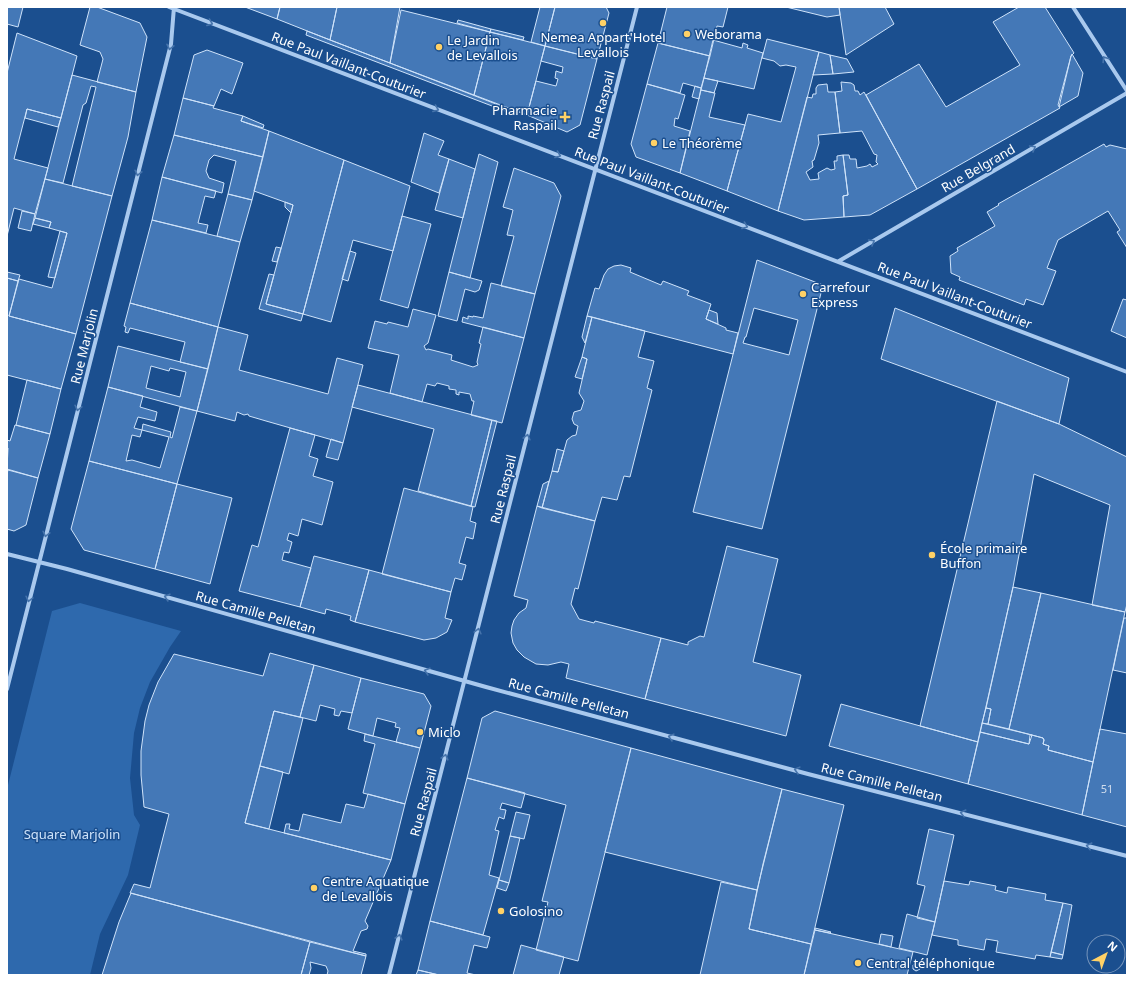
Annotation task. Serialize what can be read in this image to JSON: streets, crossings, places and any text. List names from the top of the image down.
{
  "streets": {
    "street": [
      "Rue Paul Vaillant-Couturier",
      "Rue Raspail",
      "Rue Belgrand",
      "Rue Marjolin",
      "Rue Camille Pelletan"
    ]
  },
  "crossings": [
    ["Rue Paul Vaillant-Couturier", "Rue Raspail"],
    ["Rue Paul Vaillant-Couturier", "Rue Belgrand"],
    ["Rue Paul Vaillant-Couturier", "Rue Marjolin"],
    ["Rue Raspail", "Rue Camille Pelletan"],
    ["Rue Marjolin", "Rue Camille Pelletan"]
  ],
  "one_way": [
    "Rue Paul Vaillant-Couturier",
    "Rue Raspail",
    "Rue Belgrand",
    "Rue Marjolin",
    "Rue Camille Pelletan"
  ],
  "parks": ["Square Marjolin"],
  "places": {
    "other": [
      "Nemea Appart'Hotel Levallois",
      "Weborama",
      "Le Jardin de Levallois",
      "Le Théorème",
      "Carrefour Express",
      "École primaire Buffon",
      "Miclo",
      "Centre Aquatique de Levallois",
      "Golosino",
      "Central téléphonique"
    ],
    "health": ["Pharmacie Raspail"]
  },
  "house_numbers": ["51"],
  "north": "top right"
}
